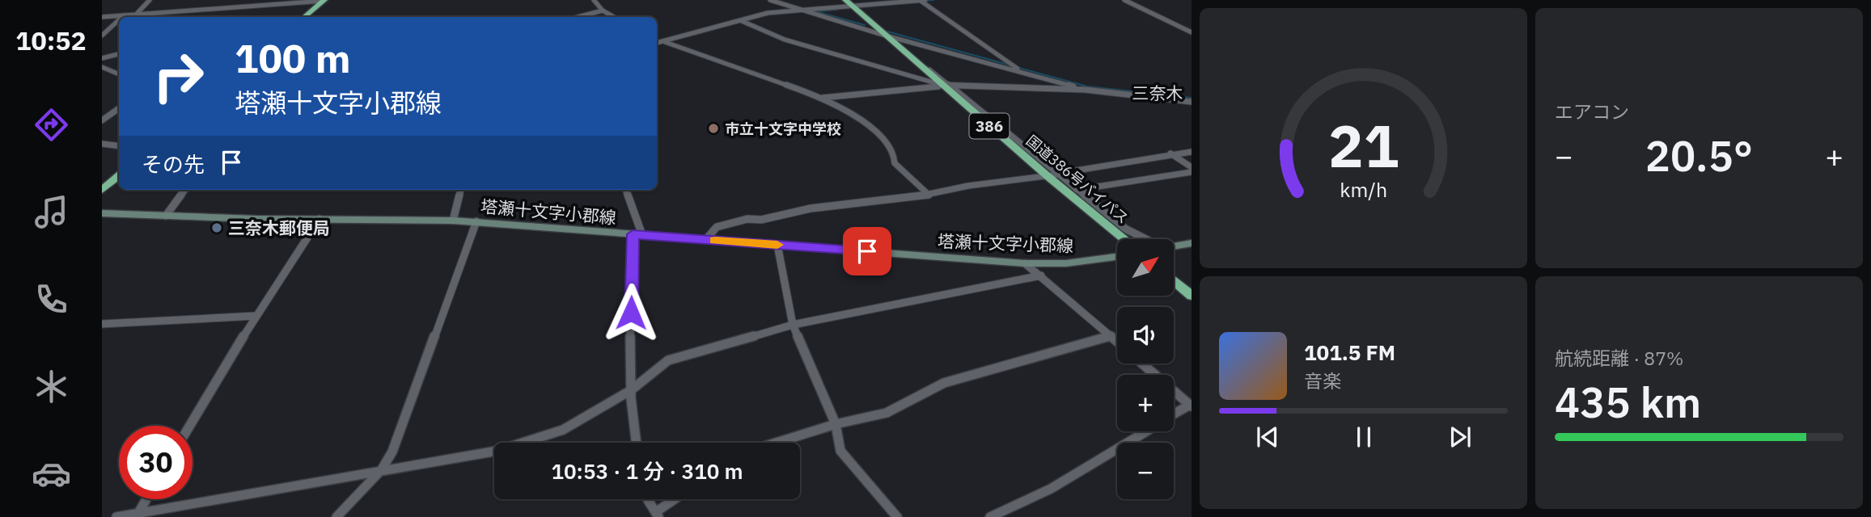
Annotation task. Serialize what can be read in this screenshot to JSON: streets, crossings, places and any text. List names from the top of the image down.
{
  "streets": {
    "highway": ["386", "国道386号バイパス"],
    "main road": ["塔瀬十文字小郡線"]
  },
  "districts": ["三奈木"],
  "places": ["市立十文字中学校", "三奈木郵便局"],
  "north": "top right",
  "page": {
    "tabs": "10:52",
    "tile": [
      "エアコン",
      ["航続距離 · 87%", "435 km"]
    ],
    "turn": ["100 m", "塔瀬十文字小郡線"],
    "heat": ["−", "20.5°", "+"],
    "then": "その先",
    "map_buttons": ["+", "−"],
    "song": ["101.5 FM", "音楽"],
    "limit": "30",
    "trip": "10:53 · 1 分 · 310 m",
    "gauge": ["21", "km/h"]
  }
}
